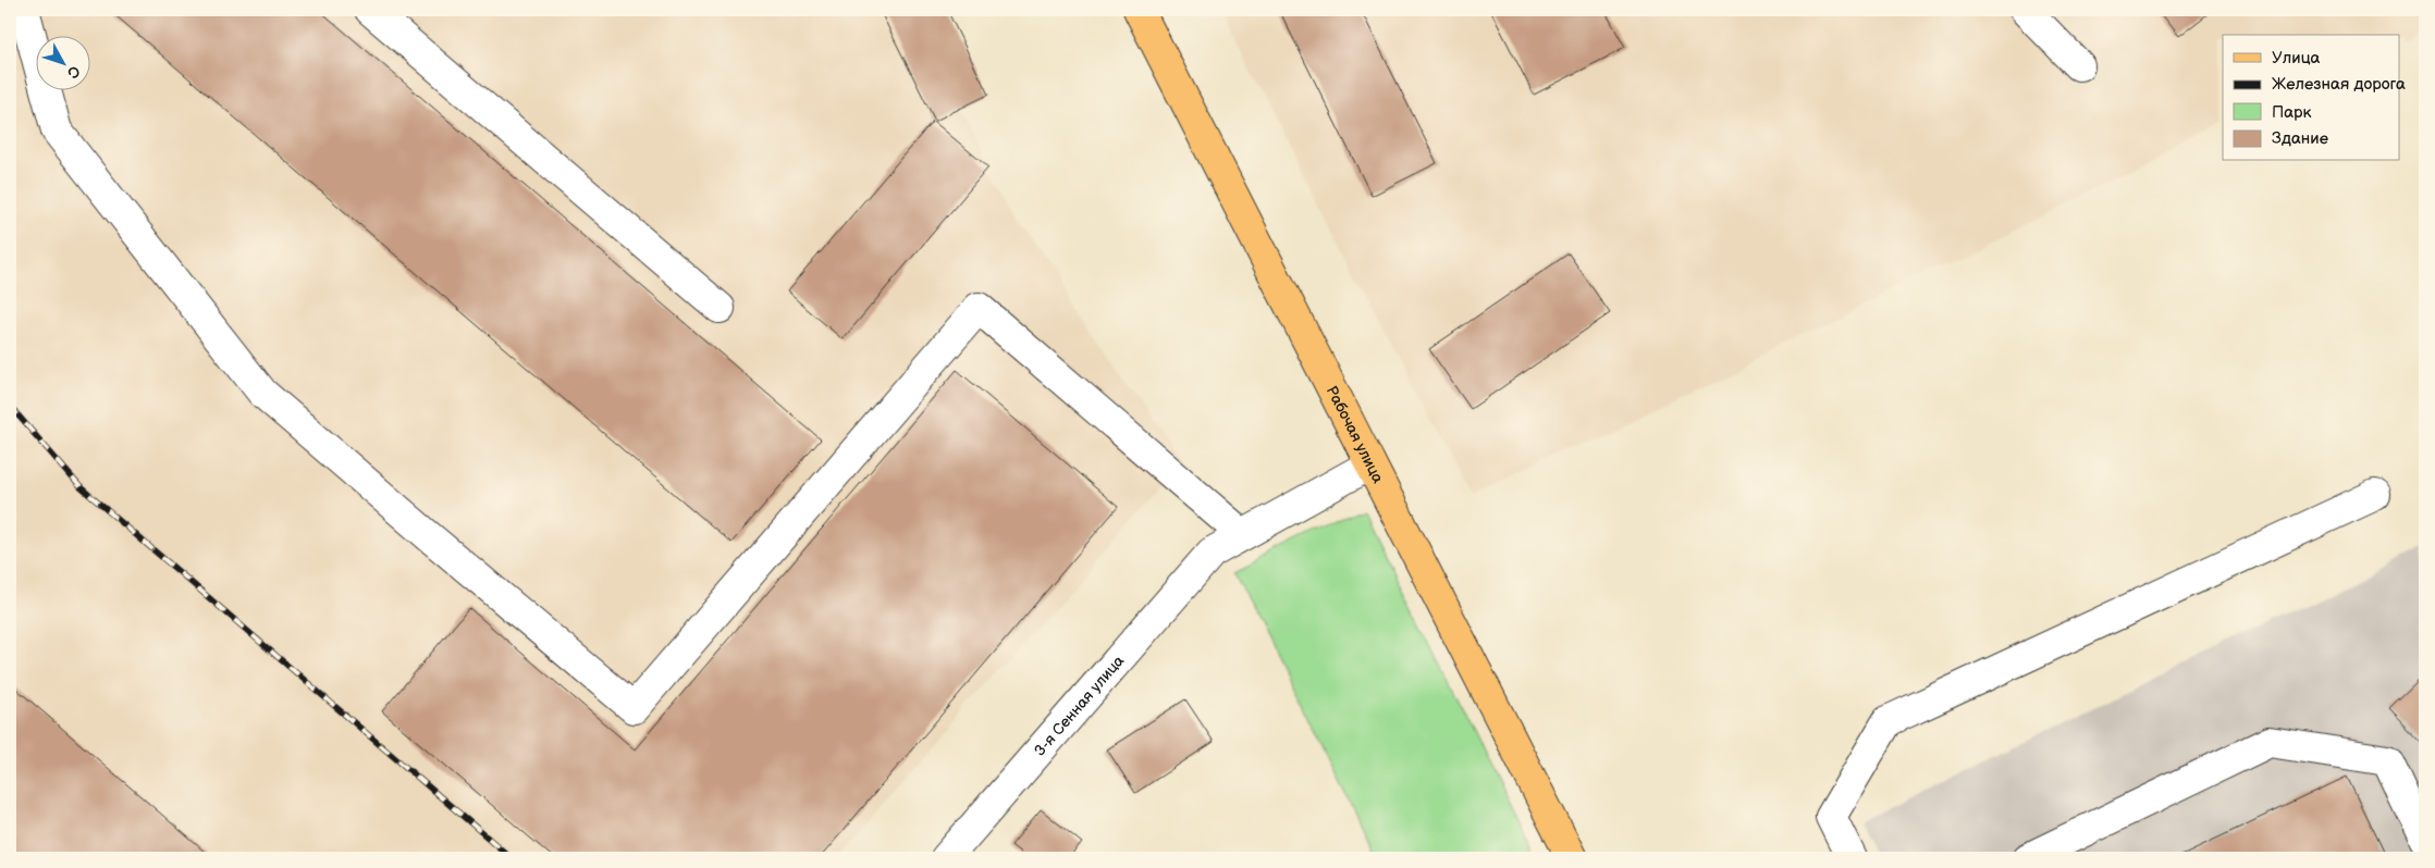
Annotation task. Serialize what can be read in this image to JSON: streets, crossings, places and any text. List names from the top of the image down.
{
  "streets": {
    "main road": ["Рабочая улица"],
    "street": ["3-я Сенная улица"]
  },
  "crossings": [
    ["Рабочая улица", "3-я Сенная улица"]
  ],
  "legend": [
    "Улица",
    "Железная дорога",
    "Парк",
    "Здание"
  ],
  "north": "bottom right"
}
